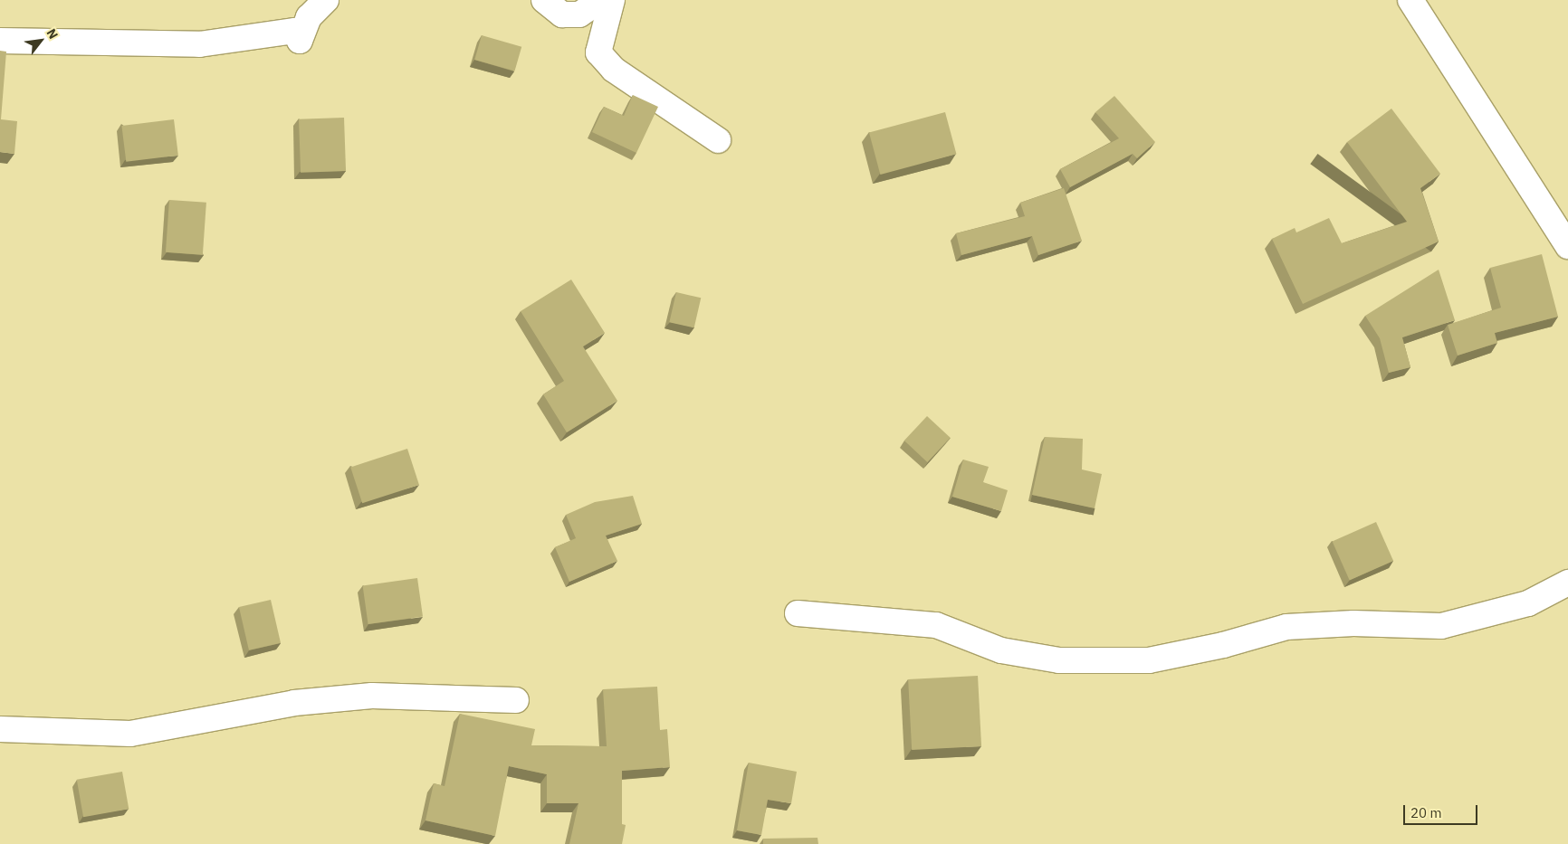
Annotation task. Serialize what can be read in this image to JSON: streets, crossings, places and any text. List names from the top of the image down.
{
  "scale_bar": "20 m",
  "north": "top right"
}
